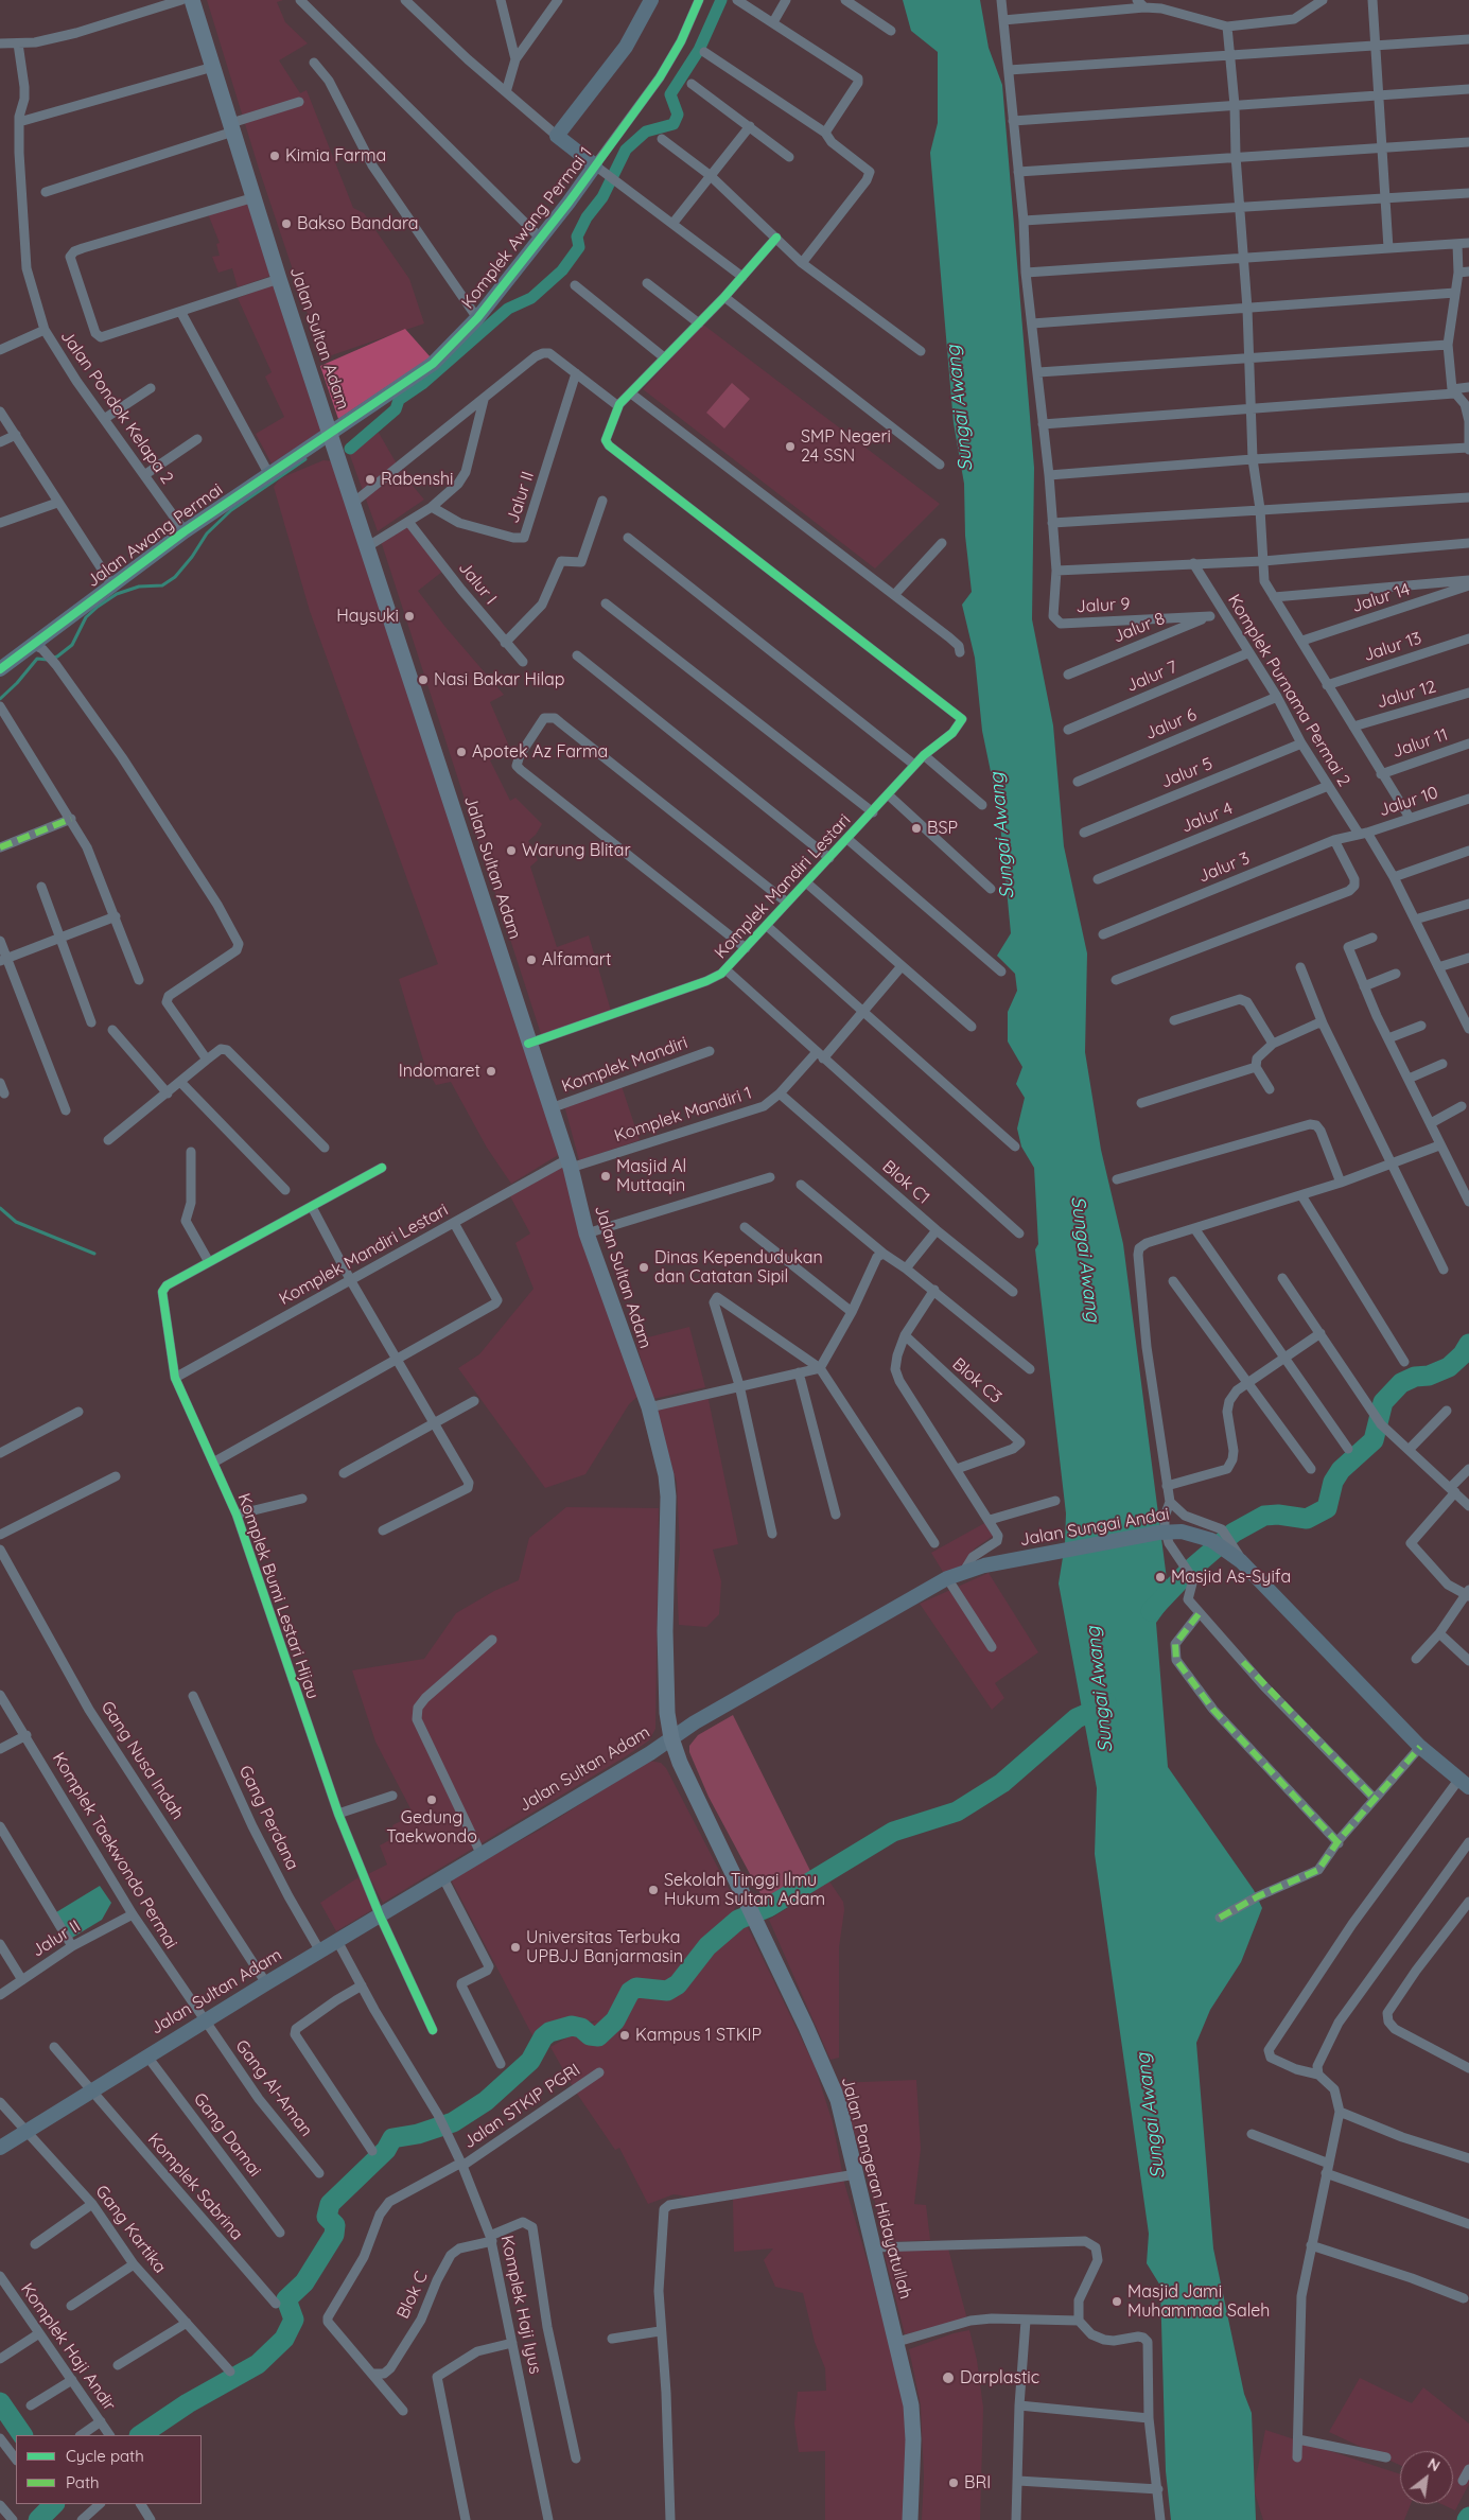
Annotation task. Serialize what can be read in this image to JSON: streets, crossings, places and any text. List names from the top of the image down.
{
  "streets": {
    "main road": ["Jalan Sultan Adam", "Jalan Pangeran Hidayatullah"],
    "street": [
      "Komplek Awang Permai 1",
      "Jalan Pondok Kelapa 2",
      "Jalur II",
      "Jalan Awang Permai",
      "Jalur I",
      "Jalur 14",
      "Jalur 9",
      "Jalur 8",
      "Jalur 13",
      "Jalur 7",
      "Komplek Purnama Permai 2",
      "Jalur 12",
      "Jalur 6",
      "Jalur 11",
      "Jalur 5",
      "Jalur 10",
      "Jalur 4",
      "Jalur 3",
      "Komplek Mandiri Lestari",
      "Komplek Mandiri",
      "Komplek Mandiri 1",
      "Blok C1",
      "Blok C3",
      "Jalan Sungai Andai",
      "Komplek Bumi Lestari Hijau",
      "Gang Nusa Indah",
      "Gang Perdana",
      "Komplek Taekwondo Permai",
      "Gang Al-Aman",
      "Jalan STKIP PGRI",
      "Gang Damai",
      "Komplek Sabrina",
      "Gang Kartika",
      "Blok C",
      "Komplek Haji Iyus",
      "Komplek Haji Andir"
    ]
  },
  "crossings": [
    ["Komplek Awang Permai 1", "Jalan Sultan Adam"],
    ["Komplek Awang Permai 1", "Jalan Awang Permai"],
    ["Jalan Sultan Adam", "Jalan Awang Permai"],
    ["Jalan Sultan Adam", "Komplek Mandiri Lestari"],
    ["Jalan Sultan Adam", "Komplek Mandiri"],
    ["Jalan Sultan Adam", "Komplek Mandiri 1"],
    ["Jalan Sultan Adam", "Jalan Sungai Andai"],
    ["Jalan Sultan Adam", "Komplek Bumi Lestari Hijau"],
    ["Jalan Sultan Adam", "Gang Nusa Indah"],
    ["Jalan Sultan Adam", "Gang Perdana"],
    ["Jalan Sultan Adam", "Komplek Taekwondo Permai"],
    ["Jalan Sultan Adam", "Gang Al-Aman"],
    ["Jalan Sultan Adam", "Gang Damai"],
    ["Jalan Sultan Adam", "Komplek Sabrina"],
    ["Jalan Sultan Adam", "Jalan Pangeran Hidayatullah"],
    ["Jalan Sultan Adam", "Gang Kartika"],
    ["Jalan Sultan Adam", "Komplek Haji Iyus"],
    ["Jalan Pondok Kelapa 2", "Jalan Awang Permai"],
    ["Jalur II", "Komplek Taekwondo Permai"],
    ["Jalur 9", "Jalur 8"],
    ["Jalur 8", "Komplek Purnama Permai 2"],
    ["Jalur 7", "Komplek Purnama Permai 2"],
    ["Komplek Purnama Permai 2", "Jalur 6"],
    ["Komplek Purnama Permai 2", "Jalur 5"],
    ["Komplek Purnama Permai 2", "Jalur 10"],
    ["Komplek Purnama Permai 2", "Jalur 4"],
    ["Komplek Purnama Permai 2", "Jalur 3"],
    ["Jalur 10", "Jalur 3"],
    ["Komplek Mandiri Lestari", "Komplek Mandiri 1"],
    ["Komplek Mandiri Lestari", "Komplek Bumi Lestari Hijau"],
    ["Komplek Mandiri 1", "Blok C1"],
    ["Jalan Sungai Andai", "Jalan Pangeran Hidayatullah"],
    ["Komplek Taekwondo Permai", "Gang Al-Aman"],
    ["Jalan STKIP PGRI", "Blok C"],
    ["Jalan STKIP PGRI", "Komplek Haji Iyus"],
    ["Blok C", "Komplek Haji Iyus"]
  ],
  "water": ["Sungai Awang"],
  "places": [
    "Kimia Farma",
    "Bakso Bandara",
    "SMP Negeri 24 SSN",
    "Rabenshi",
    "Haysuki",
    "Nasi Bakar Hilap",
    "Apotek Az Farma",
    "BSP",
    "Warung Blitar",
    "Alfamart",
    "Indomaret",
    "Masjid Al Muttaqin",
    "Dinas Kependudukan dan Catatan Sipil",
    "Masjid As-Syifa",
    "Gedung Taekwondo",
    "Sekolah Tinggi Ilmu Hukum Sultan Adam",
    "Universitas Terbuka UPBJJ Banjarmasin",
    "Kampus 1 STKIP",
    "Masjid Jami Muhammad Saleh",
    "Darplastic",
    "BRI"
  ],
  "legend": ["Cycle path", "Path"],
  "north": "top right"
}
